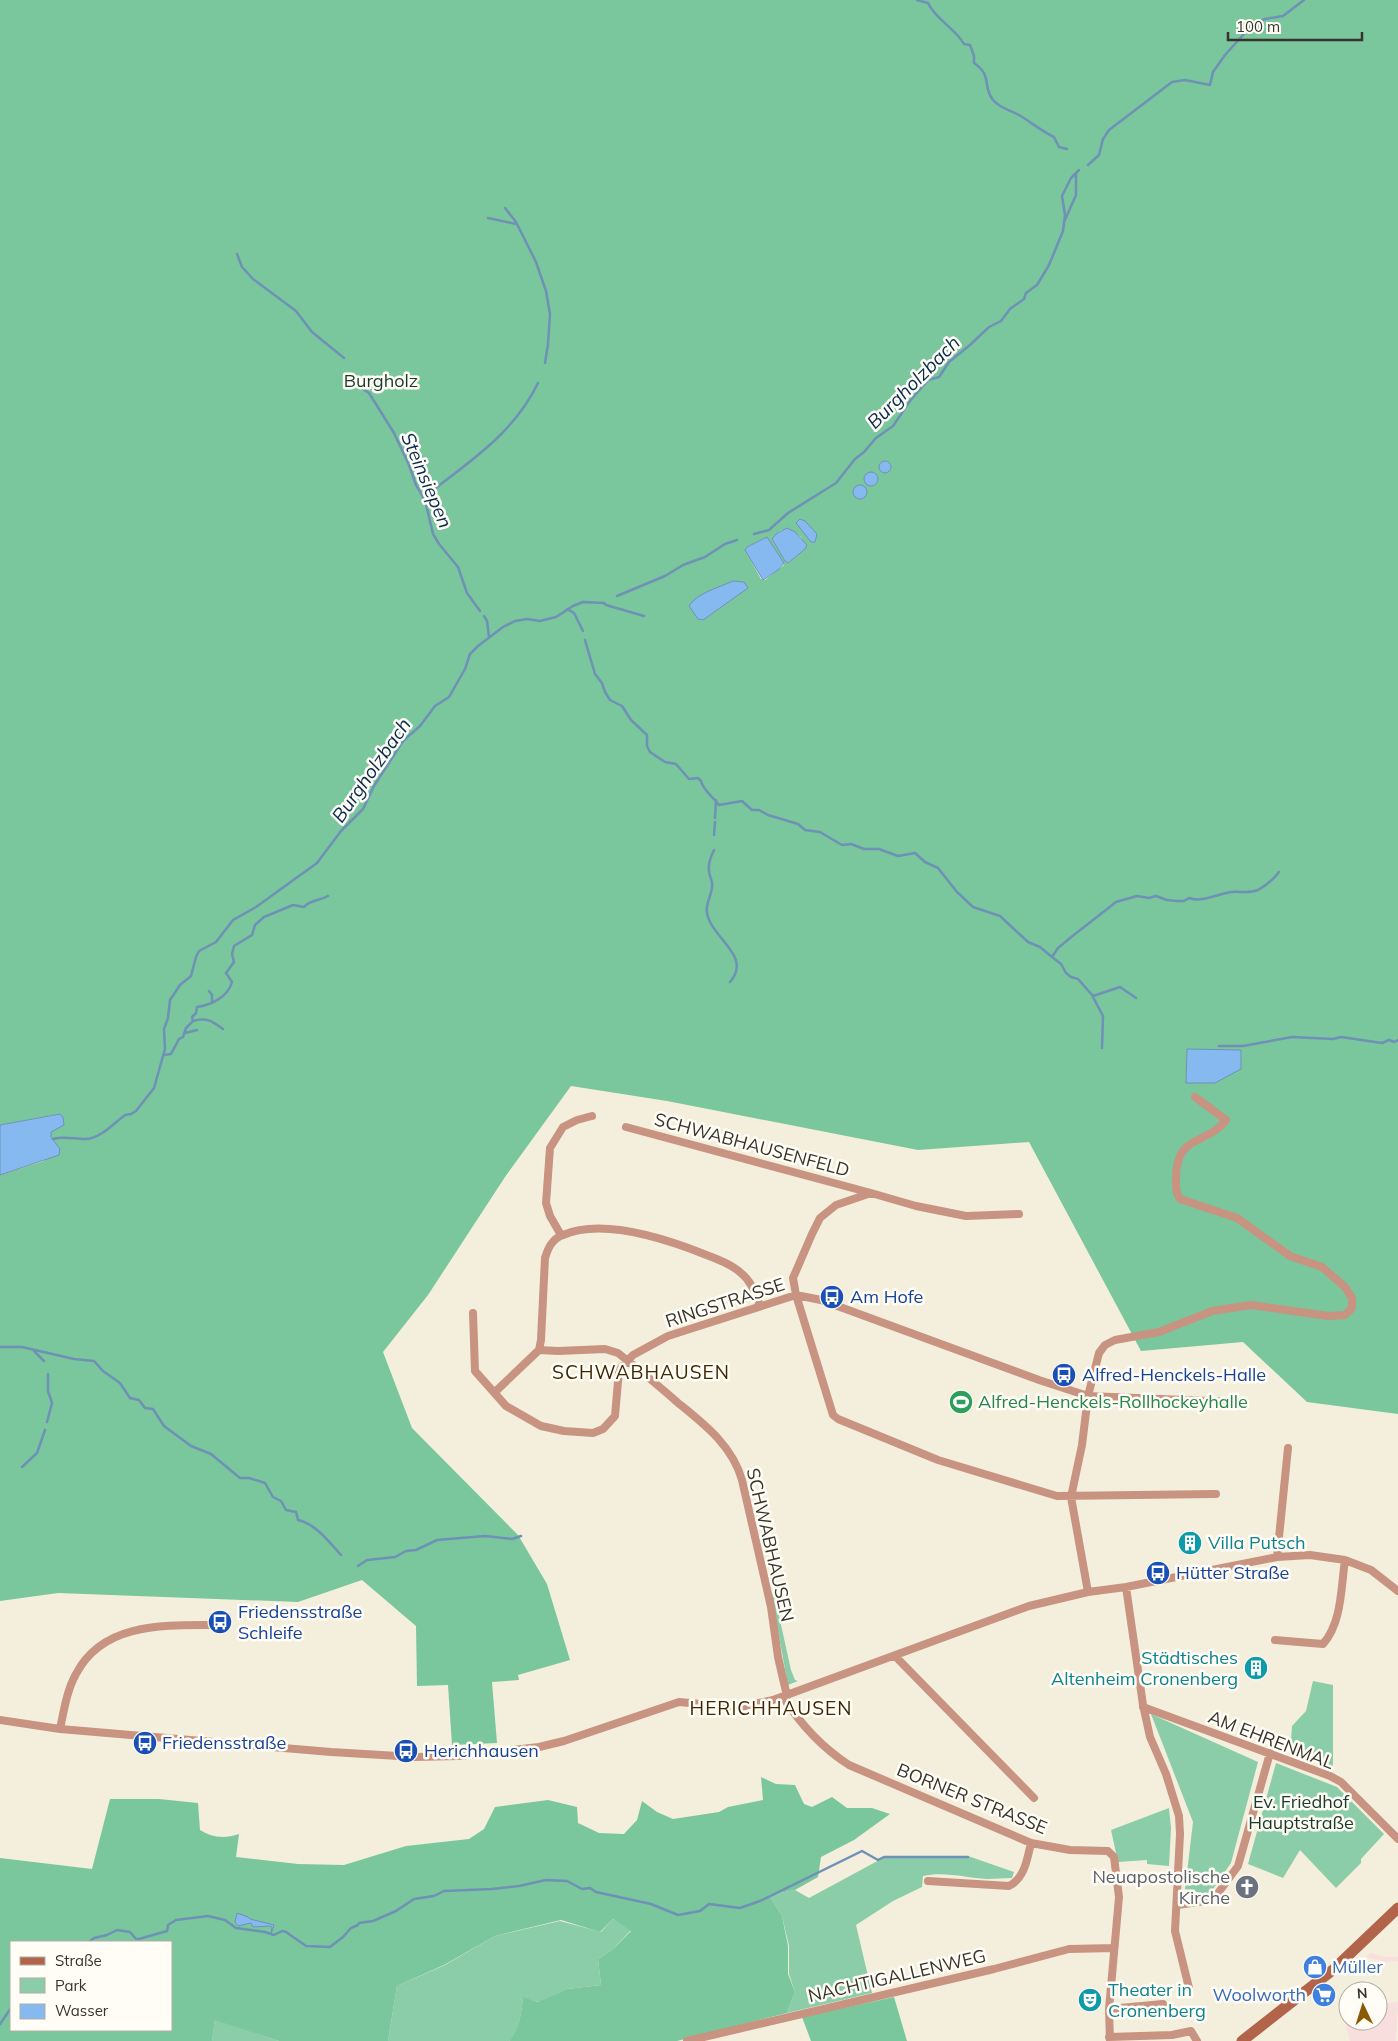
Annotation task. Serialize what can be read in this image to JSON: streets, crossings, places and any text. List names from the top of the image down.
{
  "streets": {
    "street": [
      "SCHWABHAUSENFELD",
      "RINGSTRASSE",
      "SCHWABHAUSEN",
      "AM EHRENMAL",
      "BORNER STRASSE",
      "NACHTIGALLENWEG"
    ]
  },
  "crossings": [
    ["SCHWABHAUSENFELD", "RINGSTRASSE"],
    ["RINGSTRASSE", "SCHWABHAUSEN"],
    ["SCHWABHAUSEN", "BORNER STRASSE"],
    ["BORNER STRASSE", "NACHTIGALLENWEG"]
  ],
  "districts": ["SCHWABHAUSEN", "HERICHHAUSEN"],
  "water": ["Burgholzbach", "Steinsiepen"],
  "parks": ["Burgholz", "Ev. Friedhof Hauptstraße"],
  "places": {
    "bus stop": [
      "Am Hofe",
      "Alfred-Henckels-Halle",
      "Hütter Straße",
      "Friedensstraße Schleife",
      "Friedensstraße",
      "Herichhausen"
    ],
    "sports": ["Alfred-Henckels-Rollhockeyhalle"],
    "building": ["Villa Putsch", "Städtisches Altenheim Cronenberg"],
    "church": ["Neuapostolische Kirche"],
    "shop": ["Müller"],
    "supermarket": ["Woolworth"],
    "theatre": ["Theater in Cronenberg"]
  },
  "legend": ["Straße", "Park", "Wasser"],
  "scale_bar": "100 m",
  "north": "top"
}
